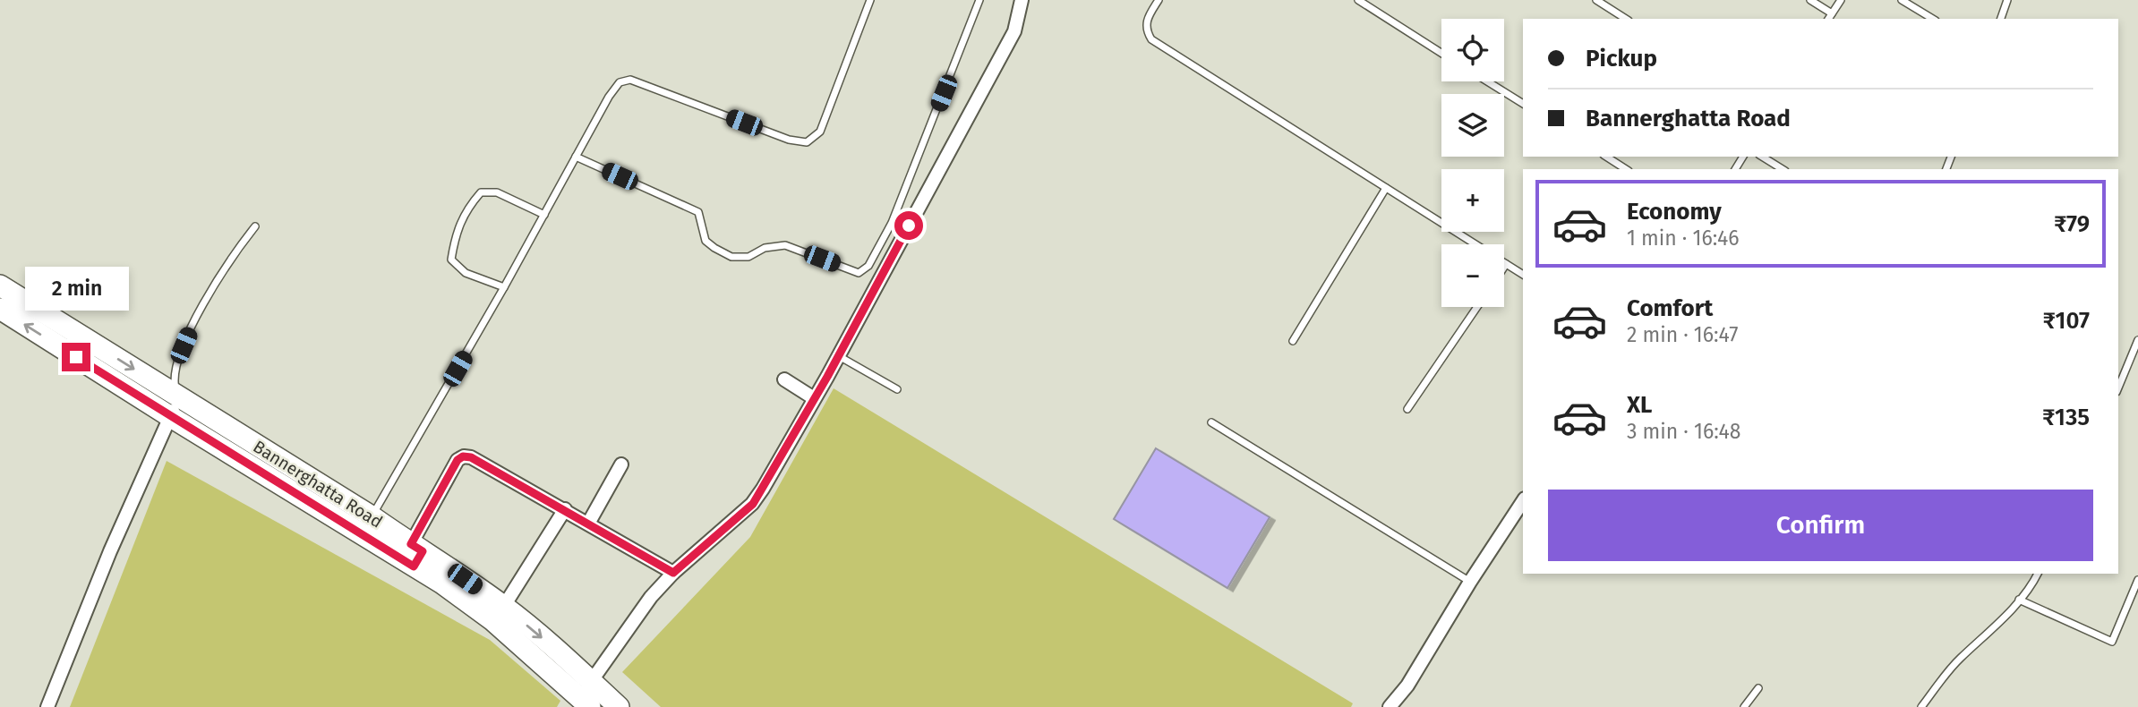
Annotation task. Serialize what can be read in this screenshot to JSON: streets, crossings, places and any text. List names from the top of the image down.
{
  "streets": {
    "main road": ["Bannerghatta Road"]
  },
  "page": {
    "map_buttons": ["+", "−"],
    "banner": ["Pickup", "Bannerghatta Road"],
    "list": [
      {
        "name": "Economy",
        "note": "1 min · 16:46",
        "value": "₹79"
      },
      {
        "name": "Comfort",
        "note": "2 min · 16:47",
        "value": "₹107"
      },
      {
        "name": "XL",
        "note": "3 min · 16:48",
        "value": "₹135"
      }
    ],
    "bubble": "2 min",
    "buttons": "Confirm"
  }
}
